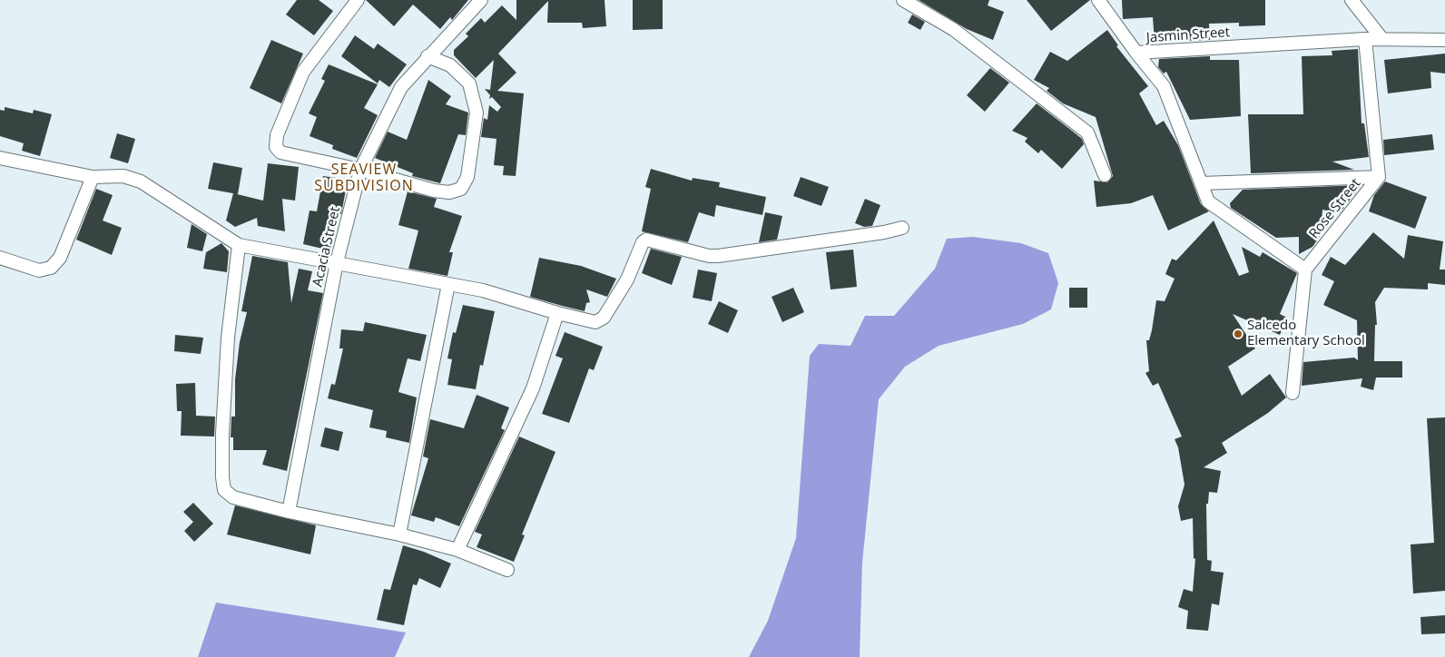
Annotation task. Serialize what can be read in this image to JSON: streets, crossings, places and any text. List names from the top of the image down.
{
  "streets": {
    "street": ["Jasmin Street", "Rose Street", "Acacia Street"]
  },
  "crossings": [
    ["Jasmin Street", "Rose Street"]
  ],
  "districts": ["SEAVIEW SUBDIVISION"],
  "places": ["Salcedo Elementary School"]
}
